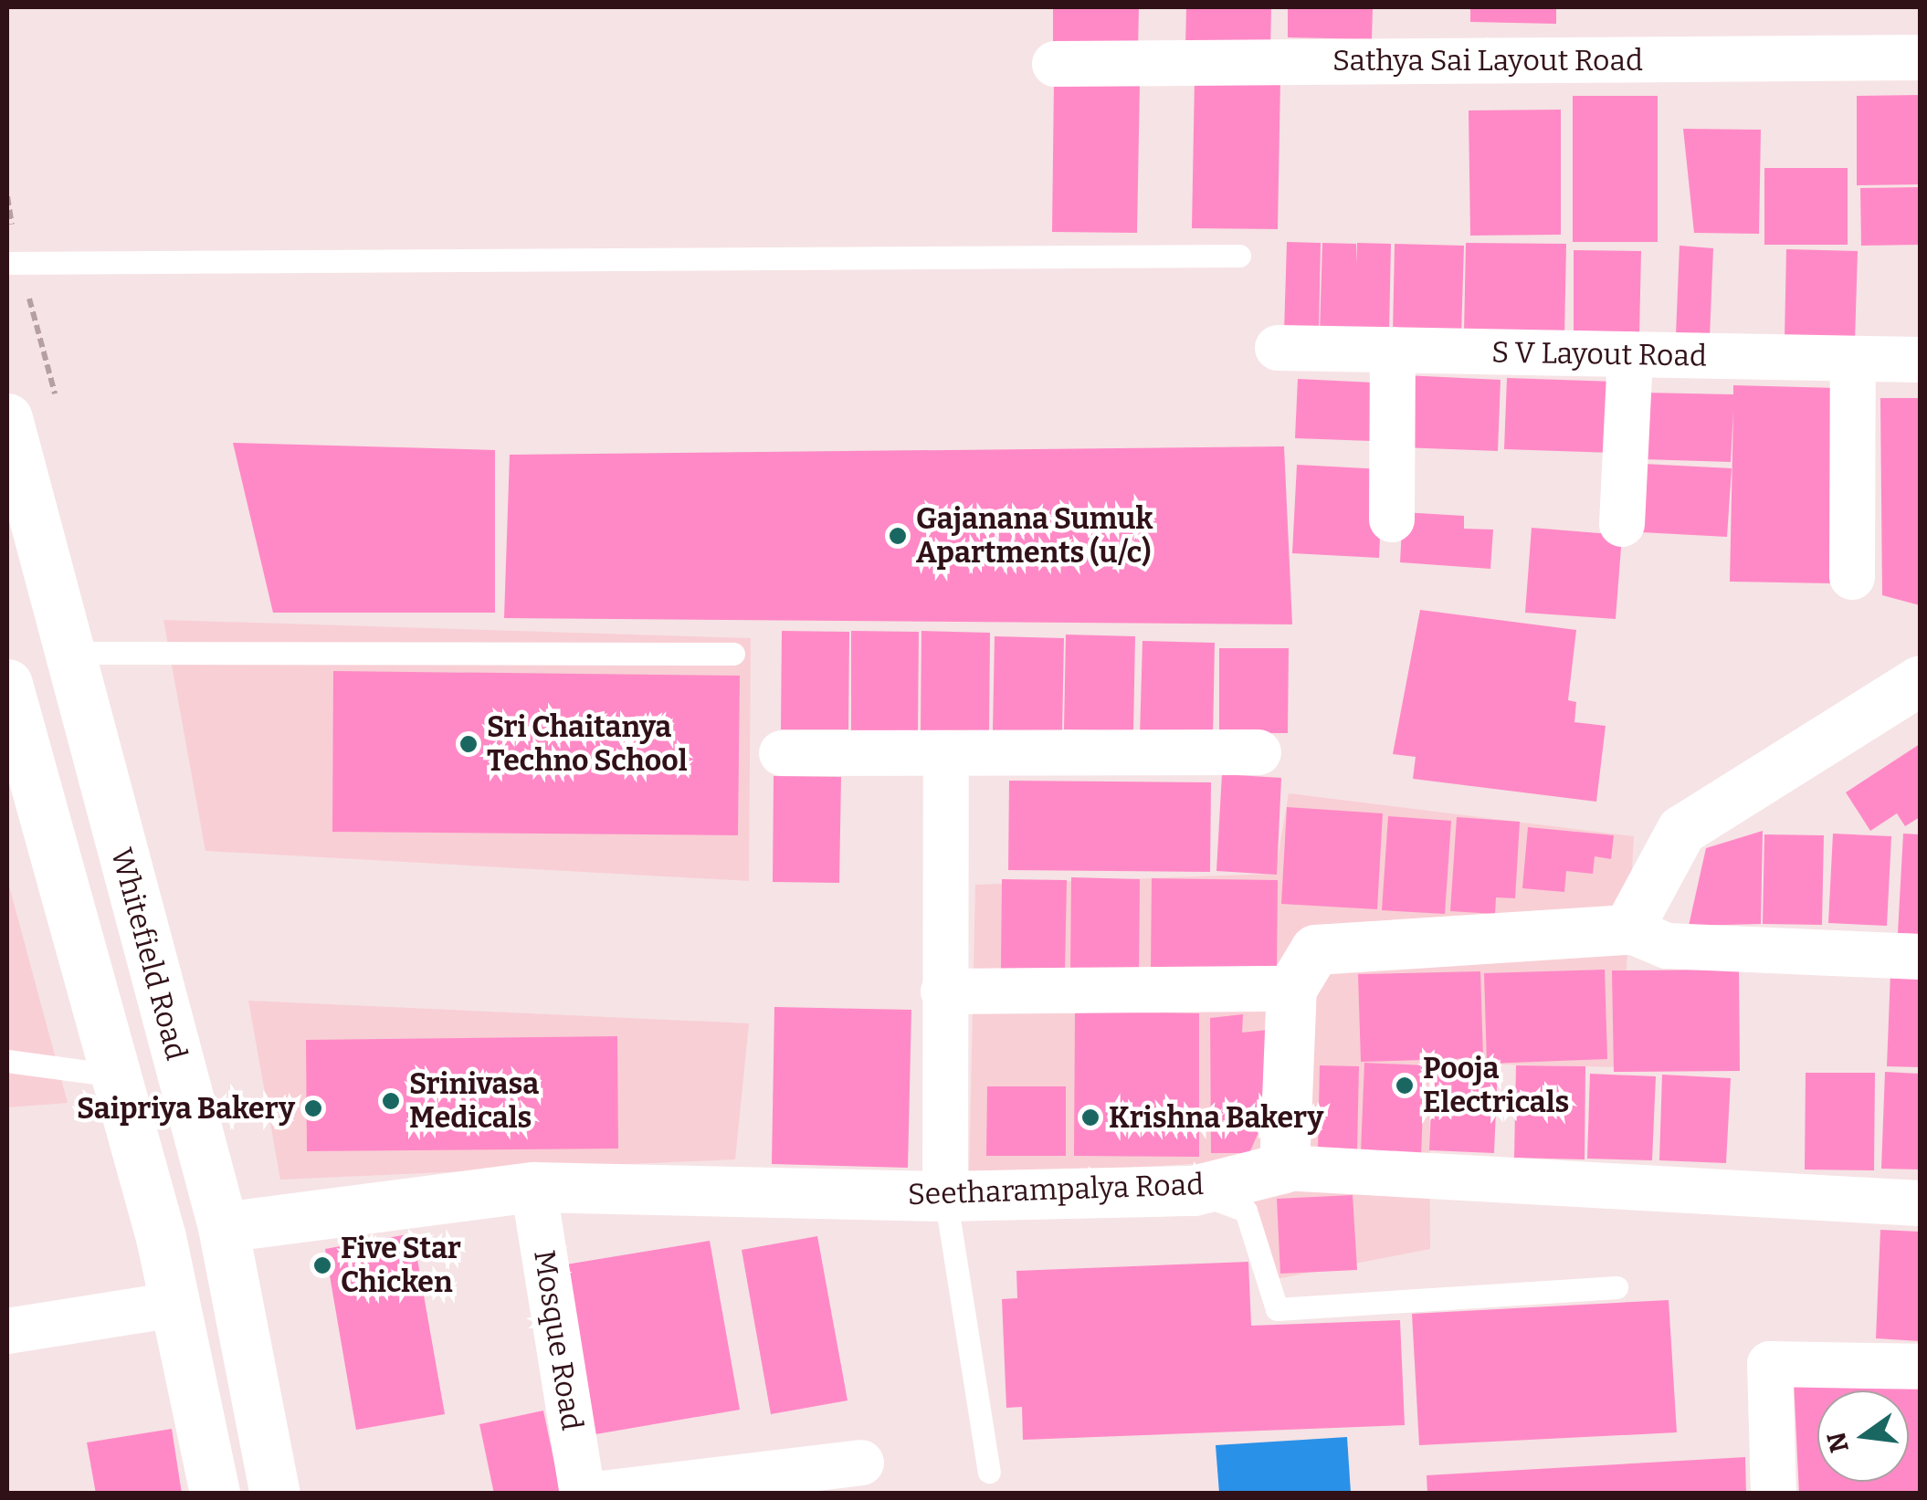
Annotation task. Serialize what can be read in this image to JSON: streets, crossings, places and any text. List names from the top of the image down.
{
  "streets": {
    "street": [
      "Sathya Sai Layout Road",
      "S V Layout Road",
      "Whitefield Road",
      "Seetharampalya Road",
      "Mosque Road"
    ]
  },
  "crossings": [
    ["Whitefield Road", "Seetharampalya Road"],
    ["Seetharampalya Road", "Mosque Road"]
  ],
  "places": [
    "Gajanana Sumuk Apartments (u/c)",
    "Sri Chaitanya Techno School",
    "Pooja Electricals",
    "Srinivasa Medicals",
    "Saipriya Bakery",
    "Krishna Bakery",
    "Five Star Chicken"
  ],
  "north": "left"
}
